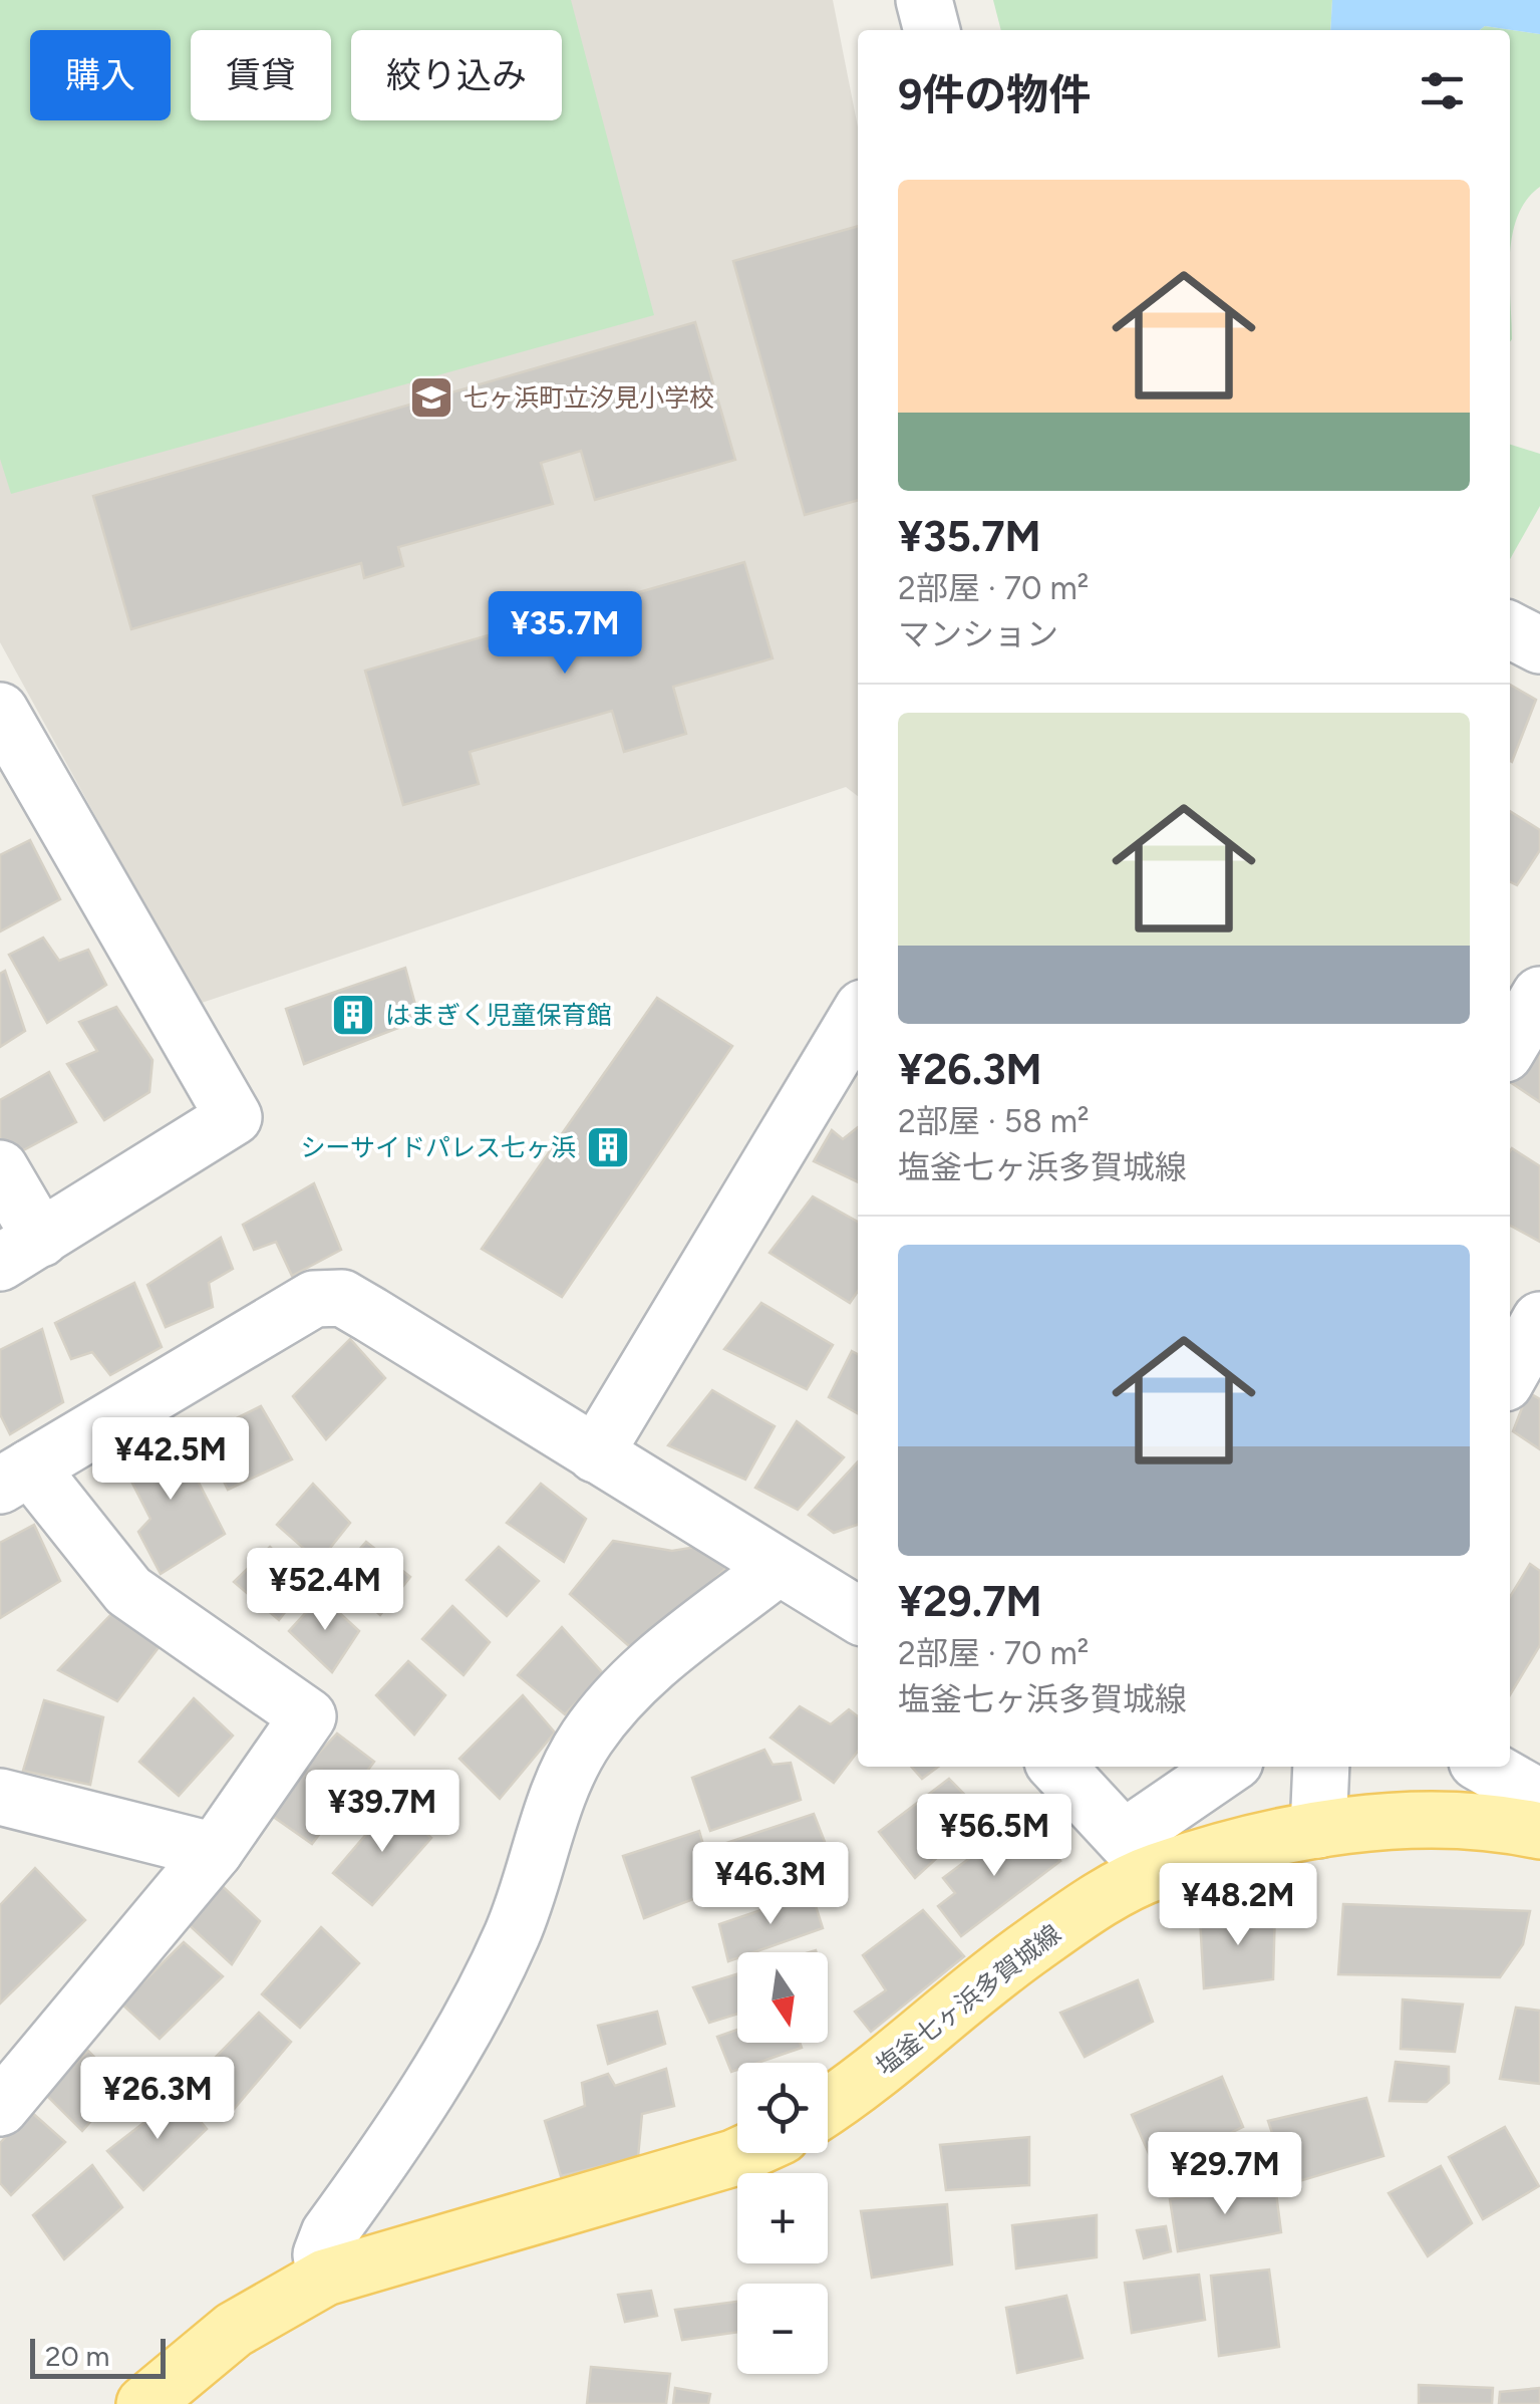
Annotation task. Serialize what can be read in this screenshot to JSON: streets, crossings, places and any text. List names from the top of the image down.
{
  "streets": {
    "main road": ["塩釜七ヶ浜多賀城線"]
  },
  "places": {
    "school or university": ["七ヶ浜町立汐見小学校"],
    "building": ["はまぎく児童保育館", "シーサイドパレス七ヶ浜"]
  },
  "scale_bar": "20 m",
  "north": "bottom",
  "page": {
    "chip": ["購入", "賃貸", "絞り込み"],
    "heading": "9件の物件",
    "list": [
      {
        "name": "¥35.7M",
        "note": "2部屋 · 70 m² · マンション"
      },
      {
        "name": "¥26.3M",
        "note": "2部屋 · 58 m² · 塩釜七ヶ浜多賀城線"
      },
      {
        "name": "¥29.7M",
        "note": "2部屋 · 70 m² · 塩釜七ヶ浜多賀城線"
      }
    ],
    "price": [
      "¥35.7M",
      "¥42.5M",
      "¥52.4M",
      "¥39.7M",
      "¥56.5M",
      "¥46.3M",
      "¥48.2M",
      "¥26.3M",
      "¥29.7M"
    ],
    "map_buttons": ["+", "−"],
    "scale": "20 m"
  }
}
